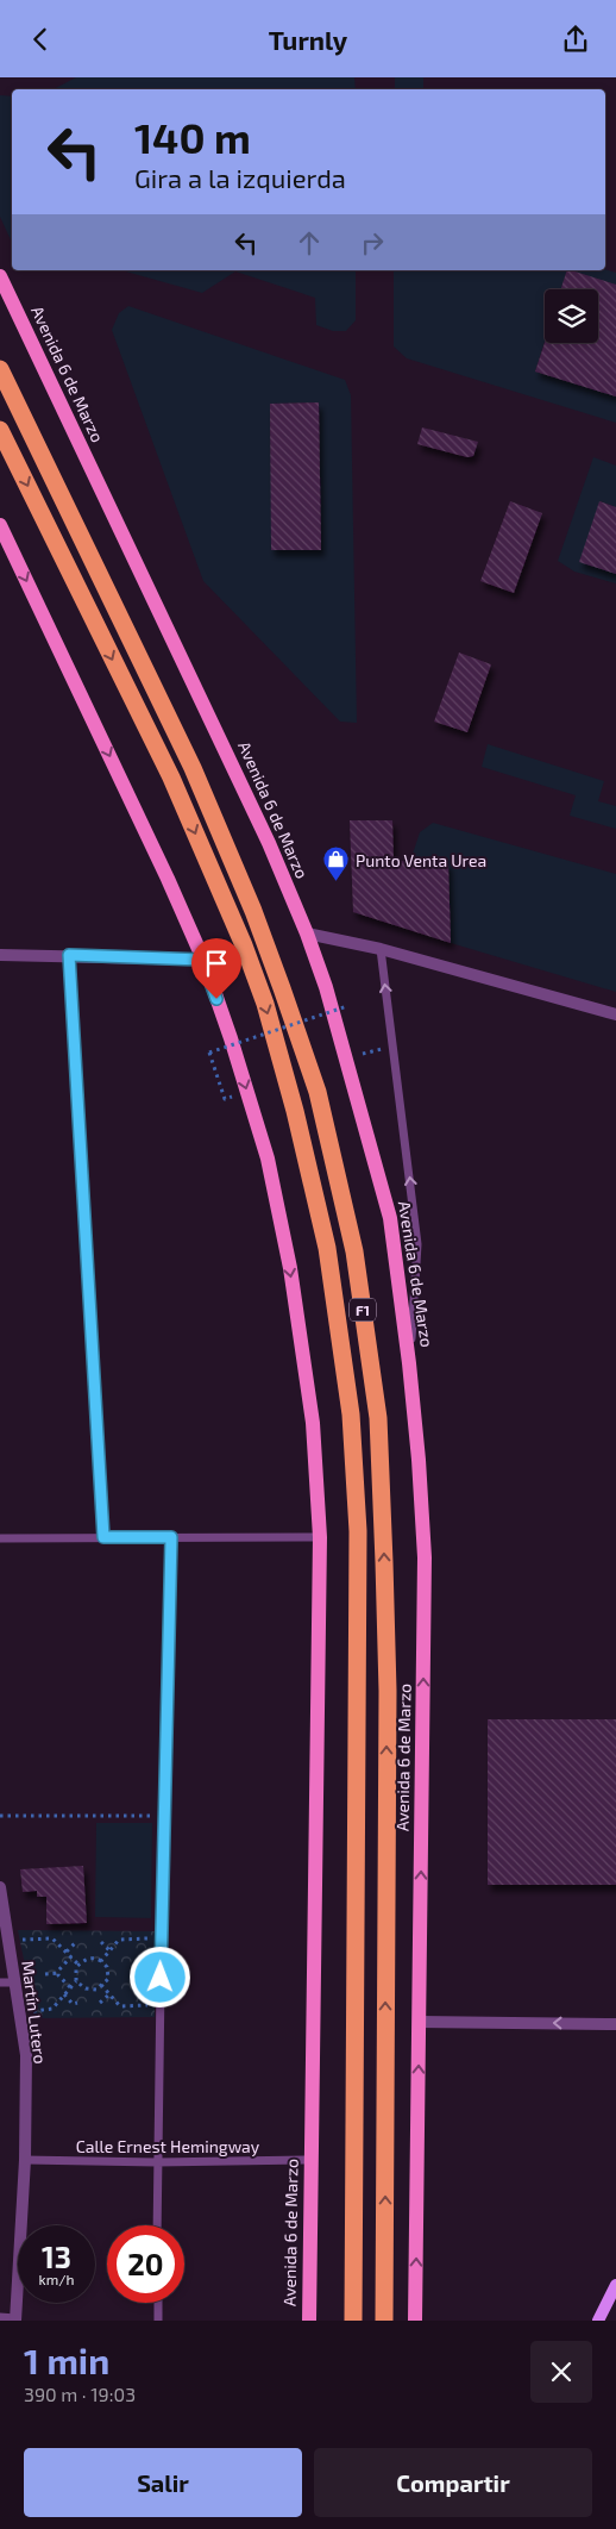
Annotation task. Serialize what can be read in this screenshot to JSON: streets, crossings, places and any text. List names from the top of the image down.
{
  "streets": {
    "highway": ["Avenida 6 de Marzo", "F1"],
    "street": ["Martín Lutero"],
    "lane": ["Calle Ernest Hemingway"]
  },
  "crossings": [
    ["Avenida 6 de Marzo", "Calle Ernest Hemingway"],
    ["Martín Lutero", "Calle Ernest Hemingway"]
  ],
  "places": {
    "shop": ["Punto Venta Urea"]
  },
  "page": {
    "header": "Turnly",
    "turn": ["140 m", "Gira a la izquierda"],
    "speed": "13 km/h",
    "limit": "20",
    "heading": ["1 min", "390 m · 19:03"],
    "buttons": ["Salir", "Compartir"]
  }
}
